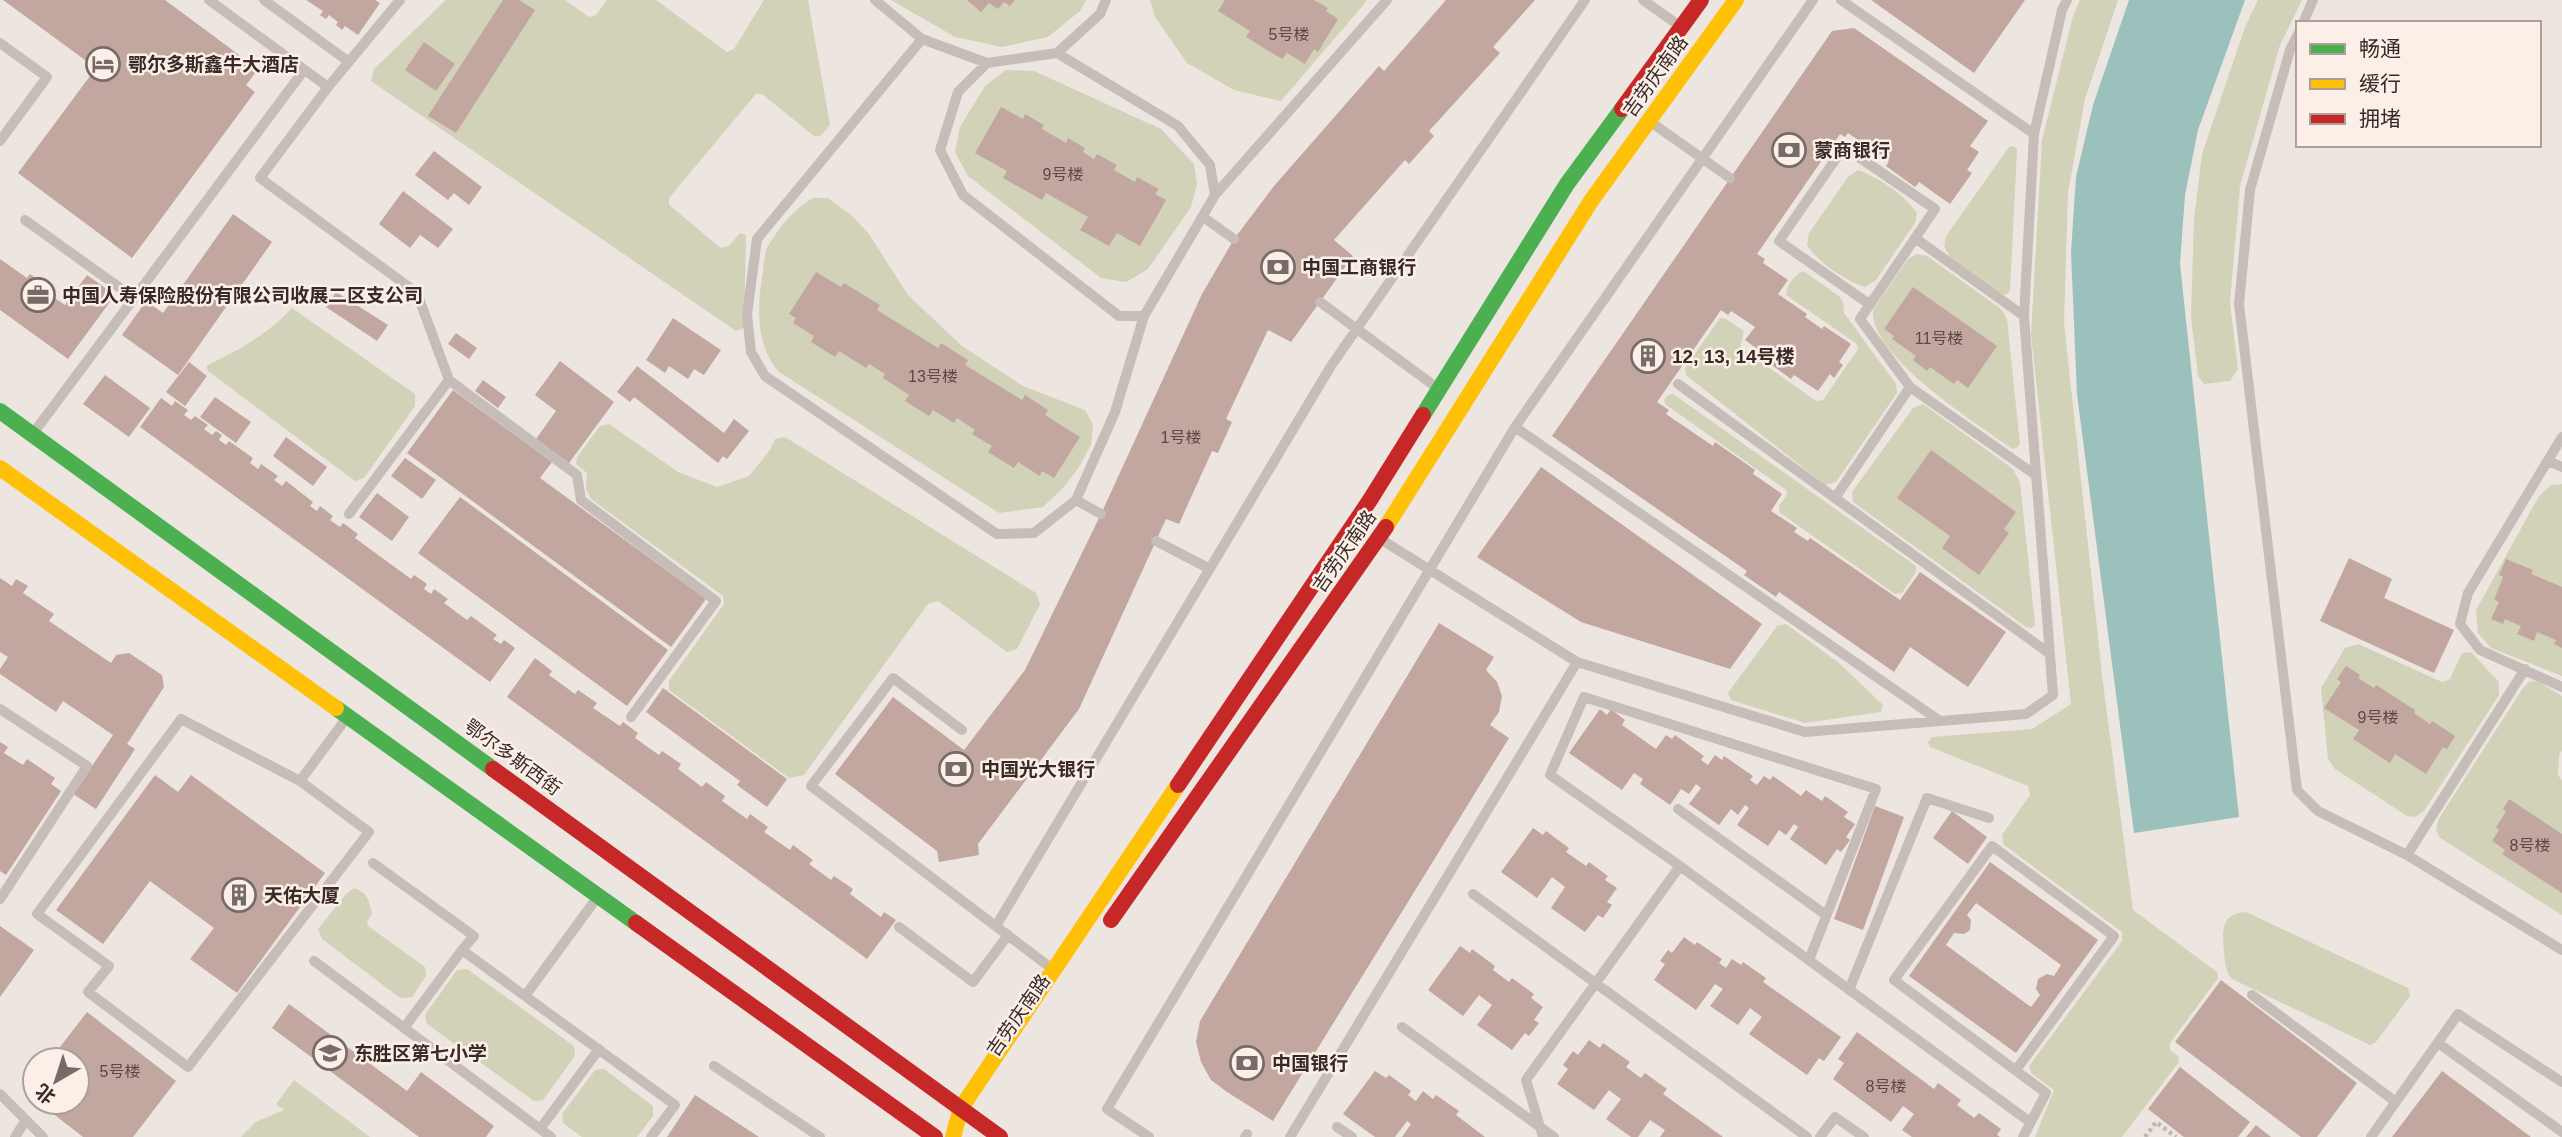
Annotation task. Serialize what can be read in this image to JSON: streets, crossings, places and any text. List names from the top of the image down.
{
  "streets": {
    "main road": ["吉劳庆南路", "鄂尔多斯西街"]
  },
  "crossings": [
    ["吉劳庆南路", "鄂尔多斯西街"]
  ],
  "places": {
    "hotel": ["鄂尔多斯鑫牛大酒店"],
    "bank": [
      "蒙商银行",
      "中国工商银行",
      "中国光大银行",
      "中国银行"
    ],
    "office": ["中国人寿保险股份有限公司收展二区支公司"],
    "building": ["12, 13, 14号楼", "天佑大厦"],
    "school or university": ["东胜区第七小学"]
  },
  "house_numbers": [
    "5号楼",
    "9号楼",
    "11号楼",
    "13号楼",
    "1号楼",
    "9号楼",
    "8号楼",
    "5号楼",
    "8号楼"
  ],
  "legend": ["畅通", "缓行", "拥堵"],
  "north": "bottom left"
}
